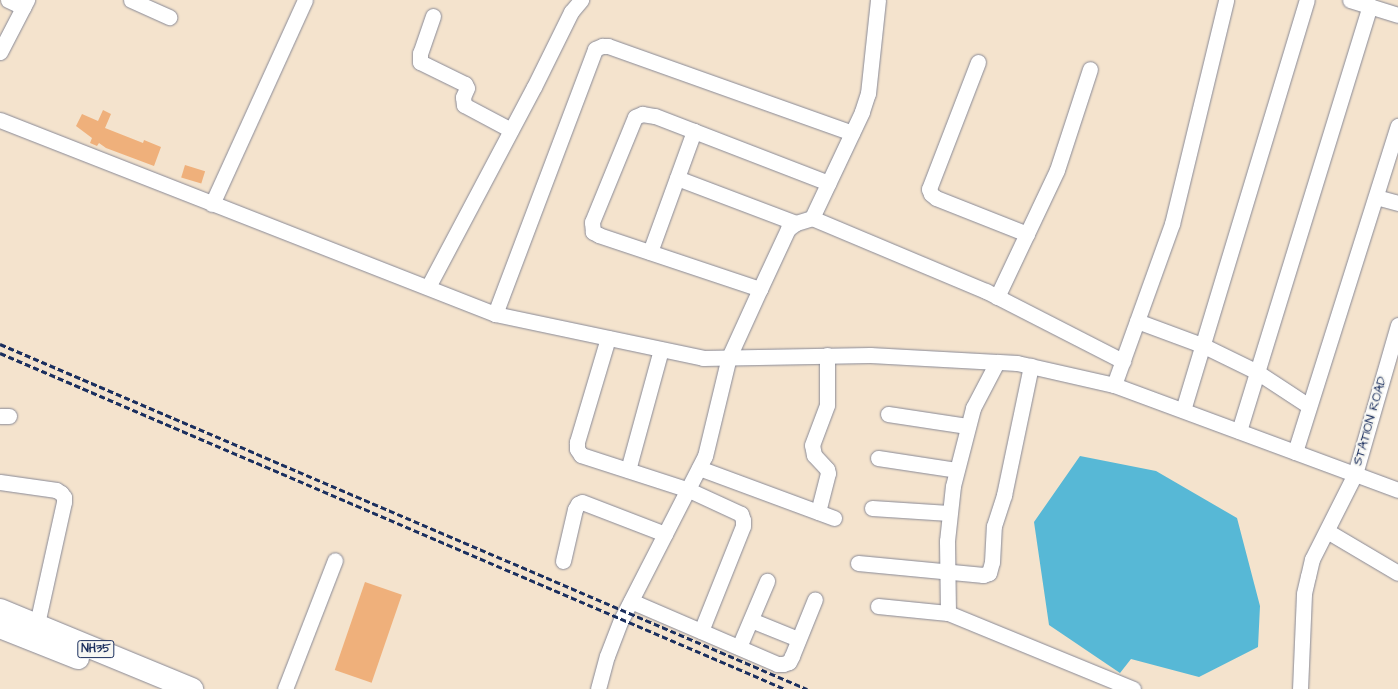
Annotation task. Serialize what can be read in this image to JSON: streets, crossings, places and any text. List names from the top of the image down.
{
  "streets": {
    "highway": ["NH35"],
    "street": ["STATION ROAD"]
  }
}
